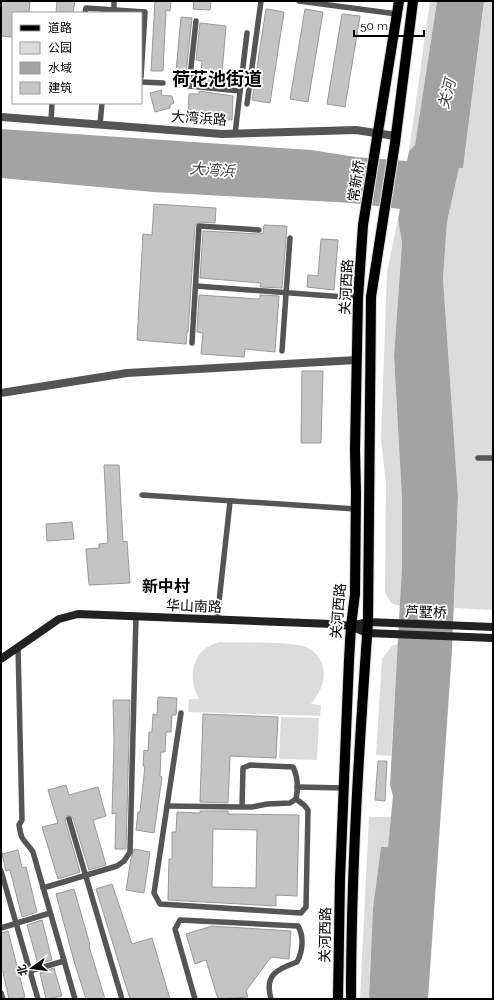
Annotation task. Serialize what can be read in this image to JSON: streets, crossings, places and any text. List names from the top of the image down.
{
  "streets": {
    "main road": ["常新桥", "关河西路"],
    "street": ["大湾浜路", "华山南路", "芦墅桥"]
  },
  "crossings": [
    ["大湾浜路", "常新桥"],
    ["大湾浜路", "关河西路"],
    ["常新桥", "关河西路"],
    ["关河西路", "华山南路"],
    ["关河西路", "芦墅桥"],
    ["华山南路", "芦墅桥"]
  ],
  "districts": ["荷花池街道", "新中村"],
  "water": ["关河", "大湾浜"],
  "legend": [
    "道路",
    "公园",
    "水域",
    "建筑"
  ],
  "scale_bar": "50 m",
  "north": "left"
}
